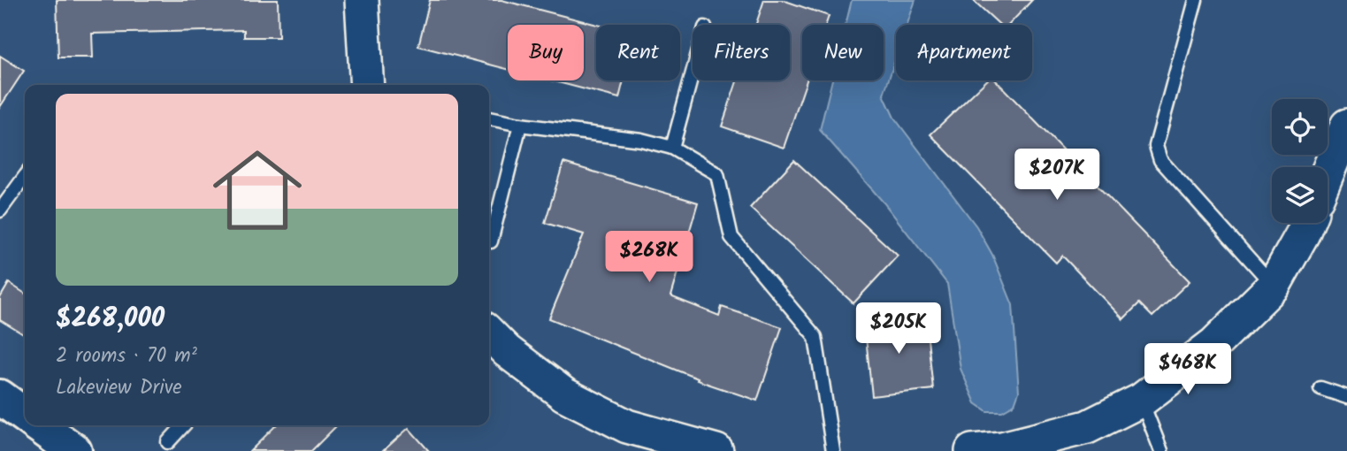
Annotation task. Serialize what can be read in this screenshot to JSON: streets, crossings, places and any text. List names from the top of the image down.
{
  "page": {
    "chip": [
      "Buy",
      "Rent",
      "Filters",
      "New",
      "Apartment"
    ],
    "list": [
      {
        "name": "$268,000",
        "note": "2 rooms · 70 m² · Lakeview Drive"
      }
    ],
    "price": [
      "$207K",
      "$268K",
      "$205K",
      "$468K"
    ]
  }
}
